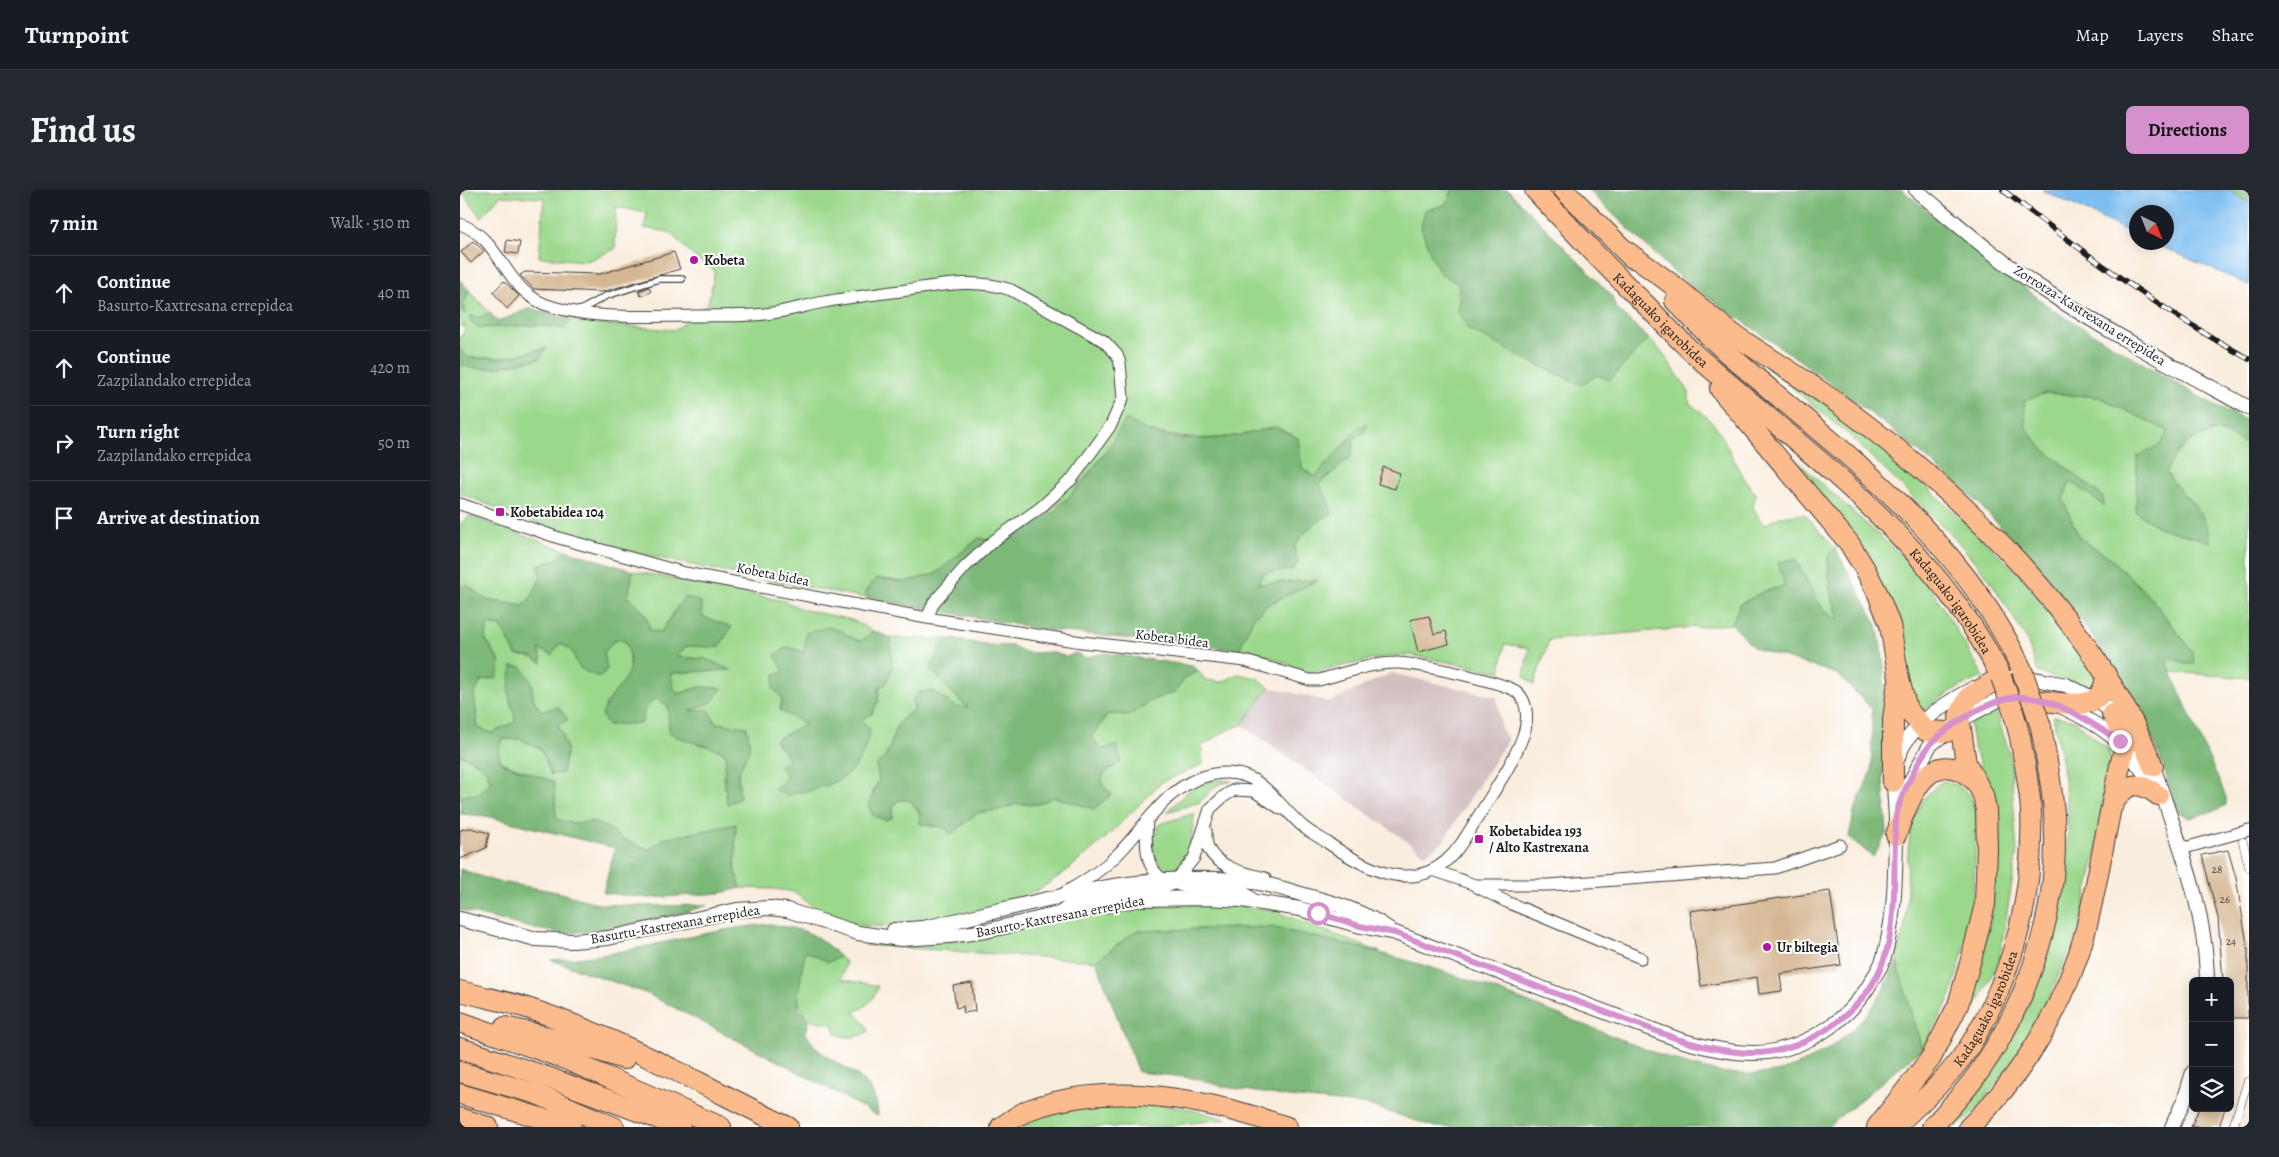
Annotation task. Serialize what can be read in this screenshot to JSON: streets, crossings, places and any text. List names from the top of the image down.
{
  "streets": {
    "highway": ["Kadaguako igarobidea"],
    "street": [
      "Zorrotza-Kastrexana errepidea",
      "Kobeta bidea",
      "Basurto-Kaxtresana errepidea",
      "Basurtu-Kastrexana errepidea"
    ]
  },
  "crossings": [
    ["Basurto-Kaxtresana errepidea", "Basurtu-Kastrexana errepidea"]
  ],
  "places": {
    "other": ["Kobeta", "Ur biltegia"],
    "transit": ["Kobetabidea 104", "Kobetabidea 193 / Alto Kastrexana"]
  },
  "house_numbers": ["28", "26", "24"],
  "north": "bottom right",
  "page": {
    "header": "Turnpoint",
    "nav": ["Map", "Layers", "Share"],
    "title": "Find us",
    "buttons": "Directions",
    "heading": ["7 min", "Walk · 510 m"],
    "list": [
      ["Continue", "Basurto-Kaxtresana errepidea", "40 m"],
      ["Continue", "Zazpilandako errepidea", "420 m"],
      ["Turn right", "Zazpilandako errepidea", "50 m"],
      "Arrive at destination"
    ],
    "map_buttons": ["+", "−"]
  }
}
